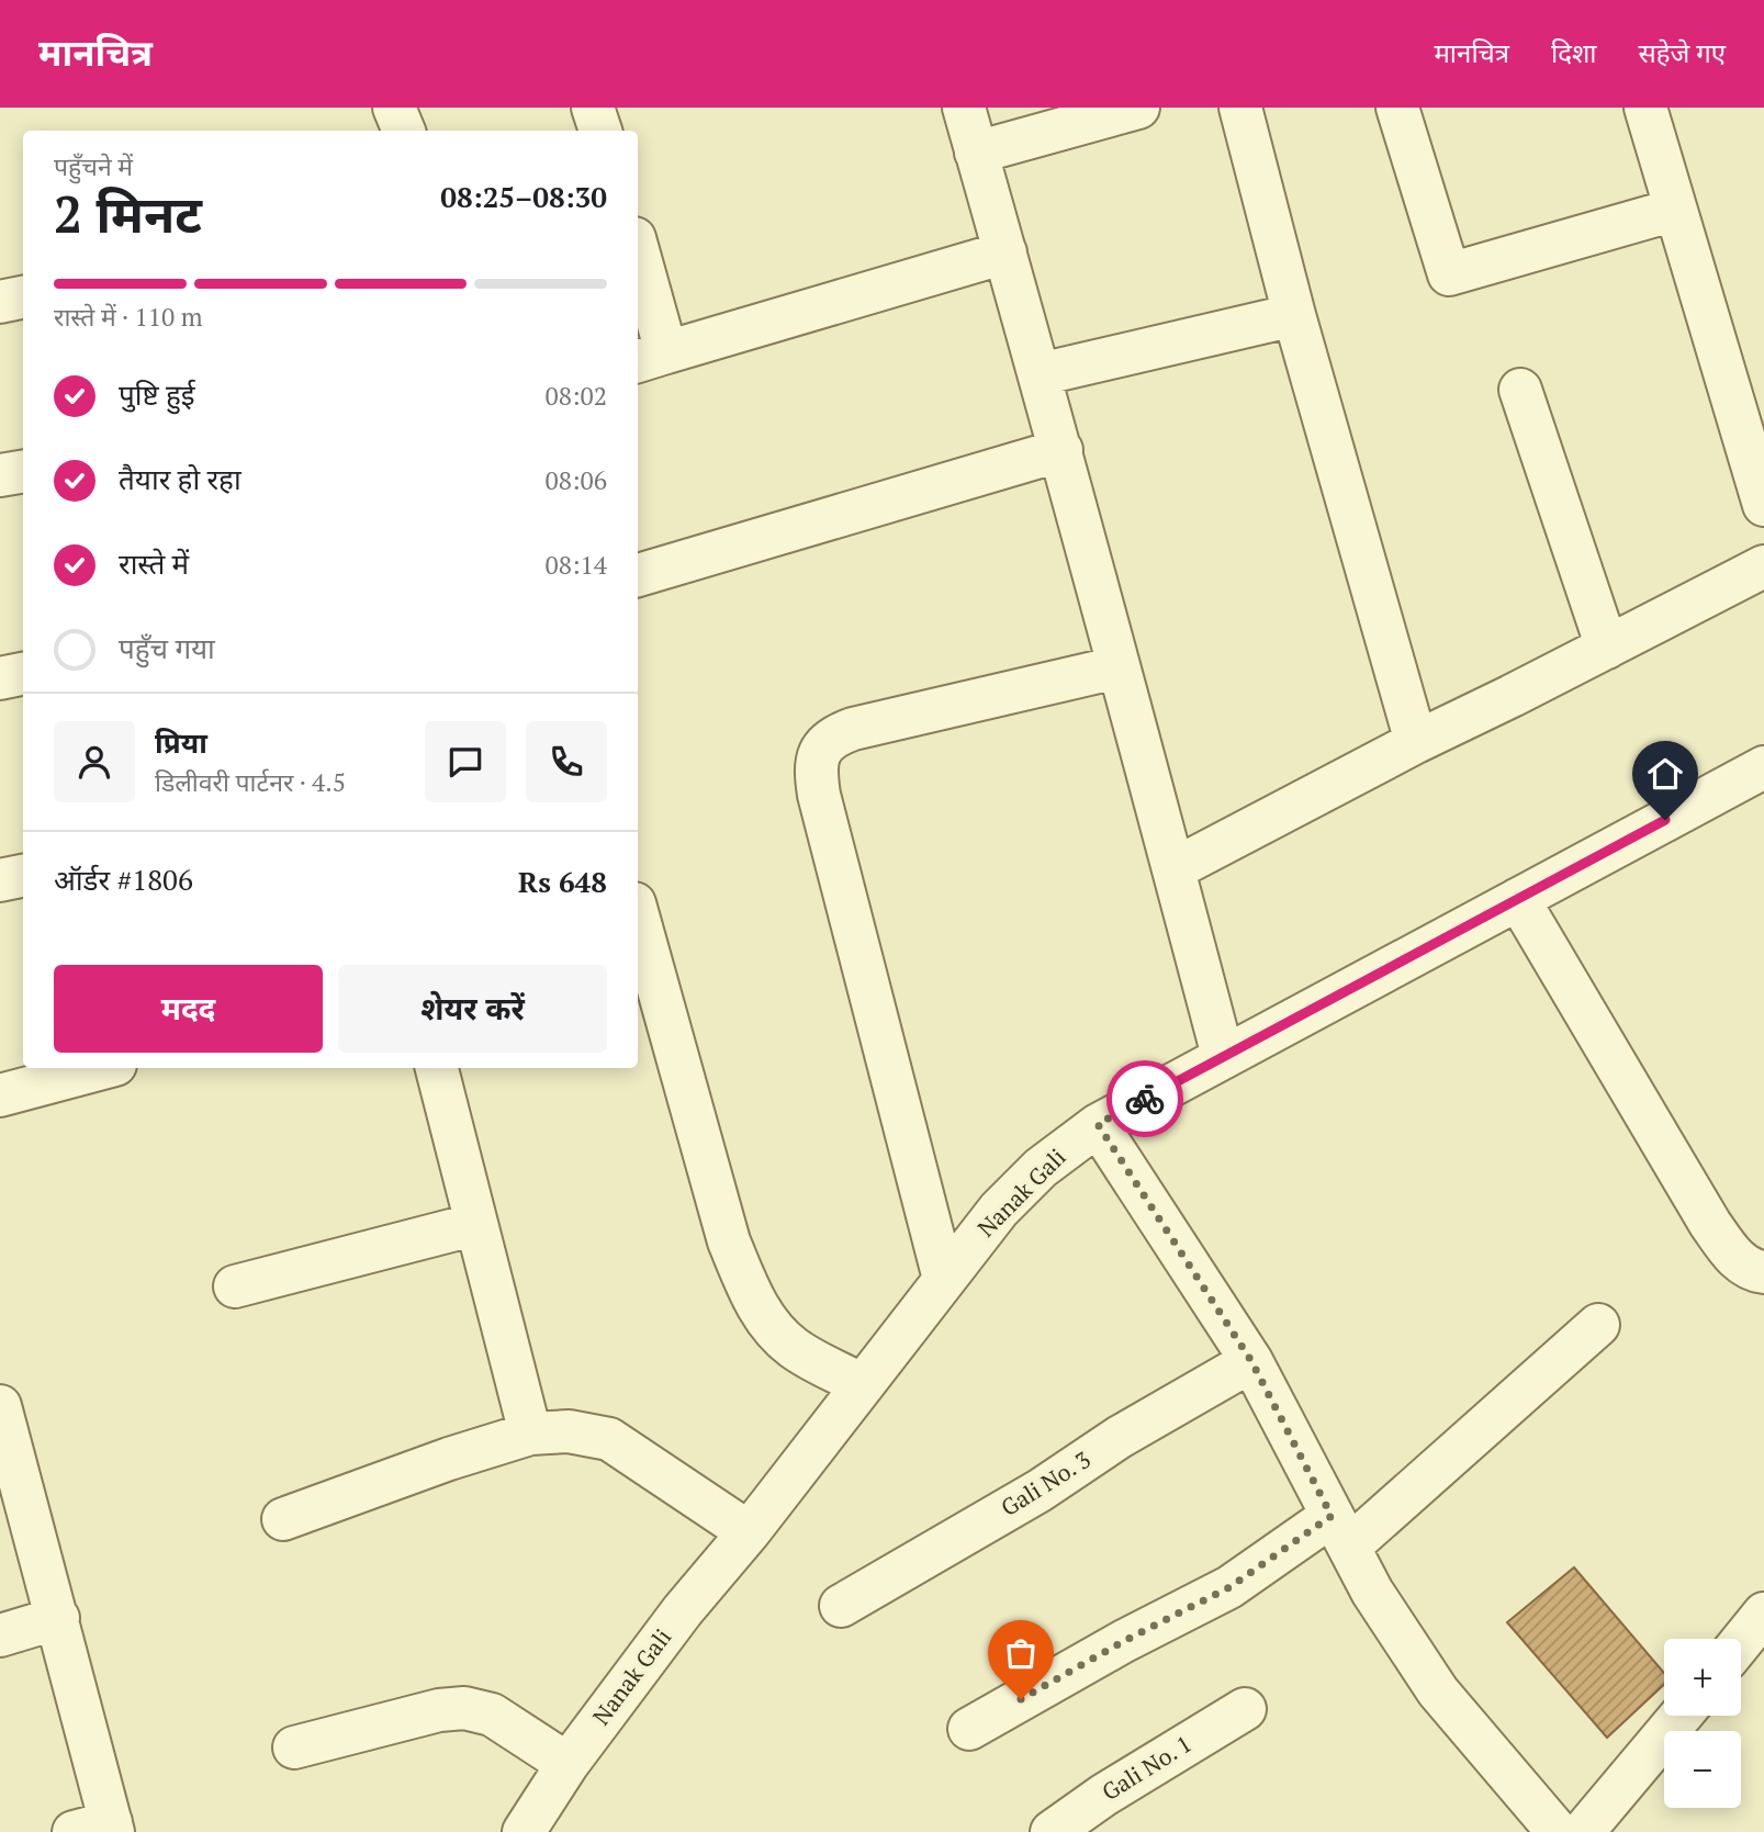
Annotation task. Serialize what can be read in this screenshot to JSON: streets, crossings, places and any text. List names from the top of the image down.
{
  "streets": {
    "street": ["Nanak Gali", "Gali No. 3", "Gali No. 1"]
  },
  "page": {
    "header": "मानचित्र",
    "nav": ["मानचित्र", "दिशा", "सहेजे गए"],
    "heading": ["2 मिनट", "पहुँचने में", "08:25–08:30"],
    "panel": [
      "प्रिया",
      "डिलीवरी पार्टनर · 4.5",
      "ऑर्डर #1806",
      "Rs 648"
    ],
    "bar": "रास्ते में · 110 m",
    "list": [
      ["पुष्टि हुई", "08:02"],
      ["तैयार हो रहा", "08:06"],
      ["रास्ते में", "08:14"],
      "पहुँच गया"
    ],
    "buttons": ["मदद", "शेयर करें"],
    "map_buttons": ["+", "−"]
  }
}
